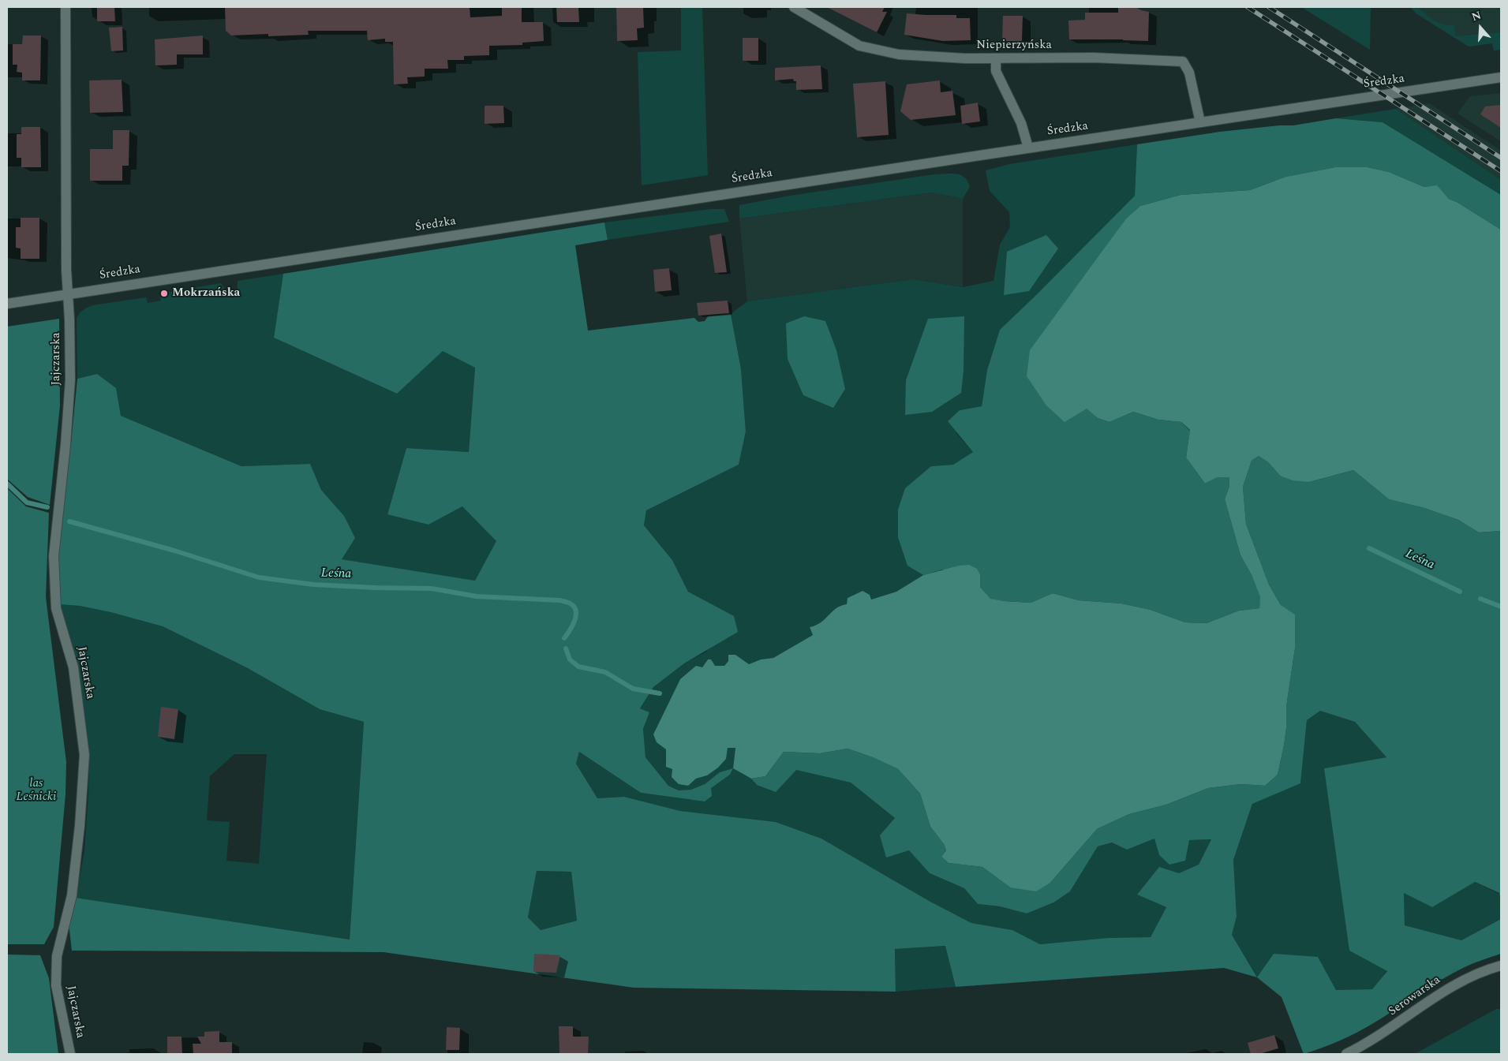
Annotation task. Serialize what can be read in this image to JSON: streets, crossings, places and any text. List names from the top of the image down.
{
  "streets": {
    "street": [
      "Niepierzyńska",
      "Średzka",
      "Jajczarska",
      "Serowarska"
    ]
  },
  "crossings": [
    ["Niepierzyńska", "Średzka"],
    ["Średzka", "Jajczarska"]
  ],
  "water": ["Leśna"],
  "parks": ["las Leśnicki"],
  "places": ["Mokrzańska"],
  "north": "top"
}
